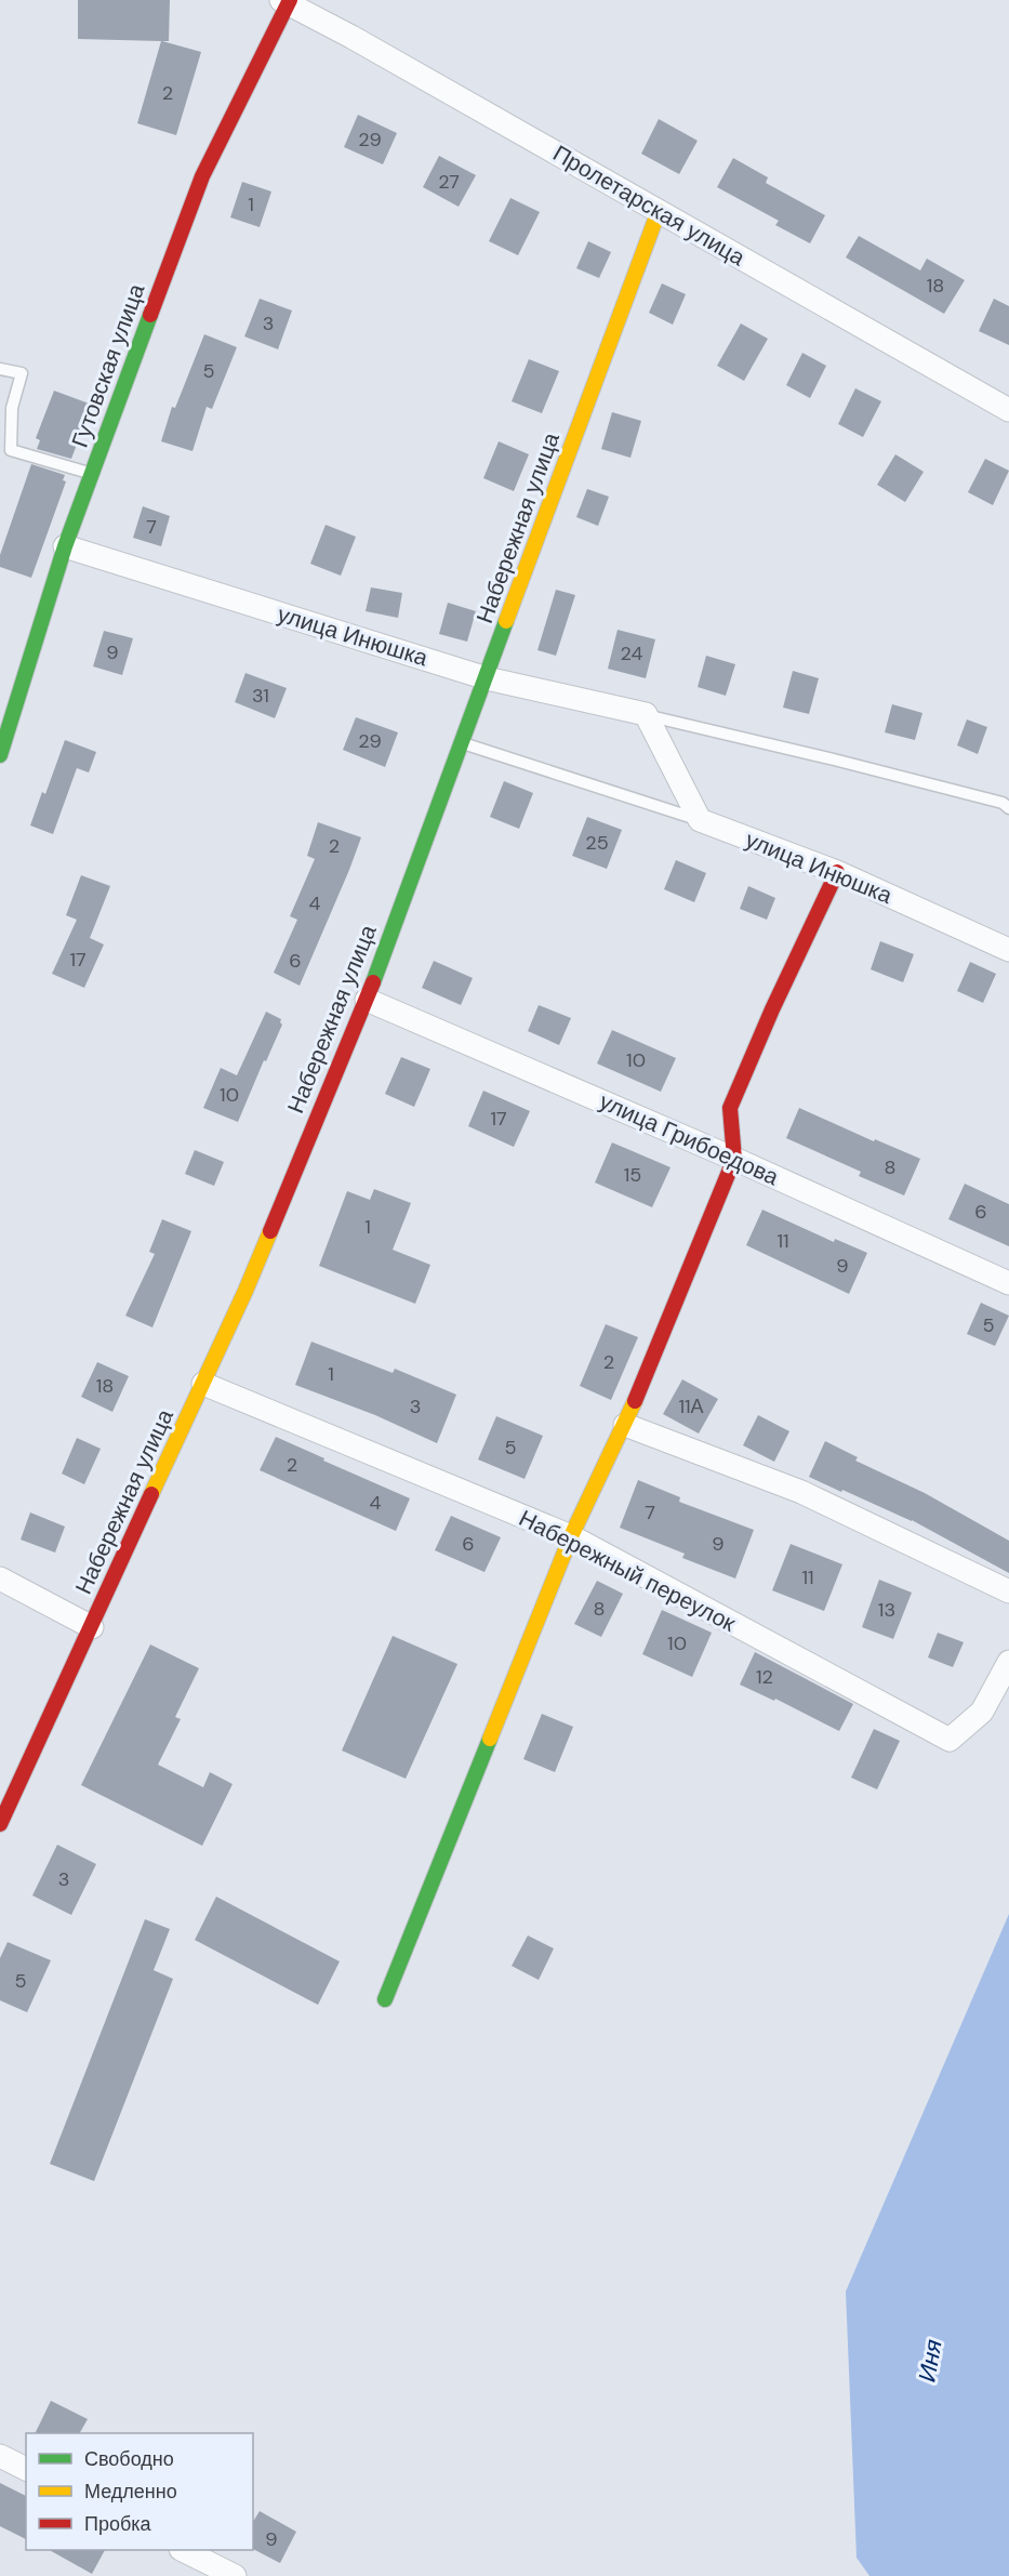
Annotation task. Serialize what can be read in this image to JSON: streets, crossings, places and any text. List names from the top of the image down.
{
  "streets": {
    "street": [
      "Пролетарская улица",
      "Гутовская улица",
      "Набережная улица",
      "улица Инюшка",
      "улица Грибоедова",
      "Набережный переулок"
    ]
  },
  "crossings": [
    ["Пролетарская улица", "Гутовская улица"],
    ["Пролетарская улица", "Набережная улица"],
    ["Гутовская улица", "улица Инюшка"],
    ["Набережная улица", "улица Инюшка"],
    ["Набережная улица", "улица Грибоедова"],
    ["Набережная улица", "Набережный переулок"]
  ],
  "water": ["Иня"],
  "house_numbers": [
    "2",
    "29",
    "27",
    "1",
    "18",
    "3",
    "5",
    "7",
    "9",
    "24",
    "31",
    "29",
    "25",
    "2",
    "4",
    "17",
    "6",
    "10",
    "10",
    "17",
    "8",
    "15",
    "6",
    "1",
    "11",
    "9",
    "5",
    "2",
    "1",
    "18",
    "3",
    "11А",
    "5",
    "2",
    "4",
    "7",
    "6",
    "9",
    "11",
    "8",
    "13",
    "10",
    "12",
    "3",
    "5",
    "9"
  ],
  "legend": ["Свободно", "Медленно", "Пробка"]
}
